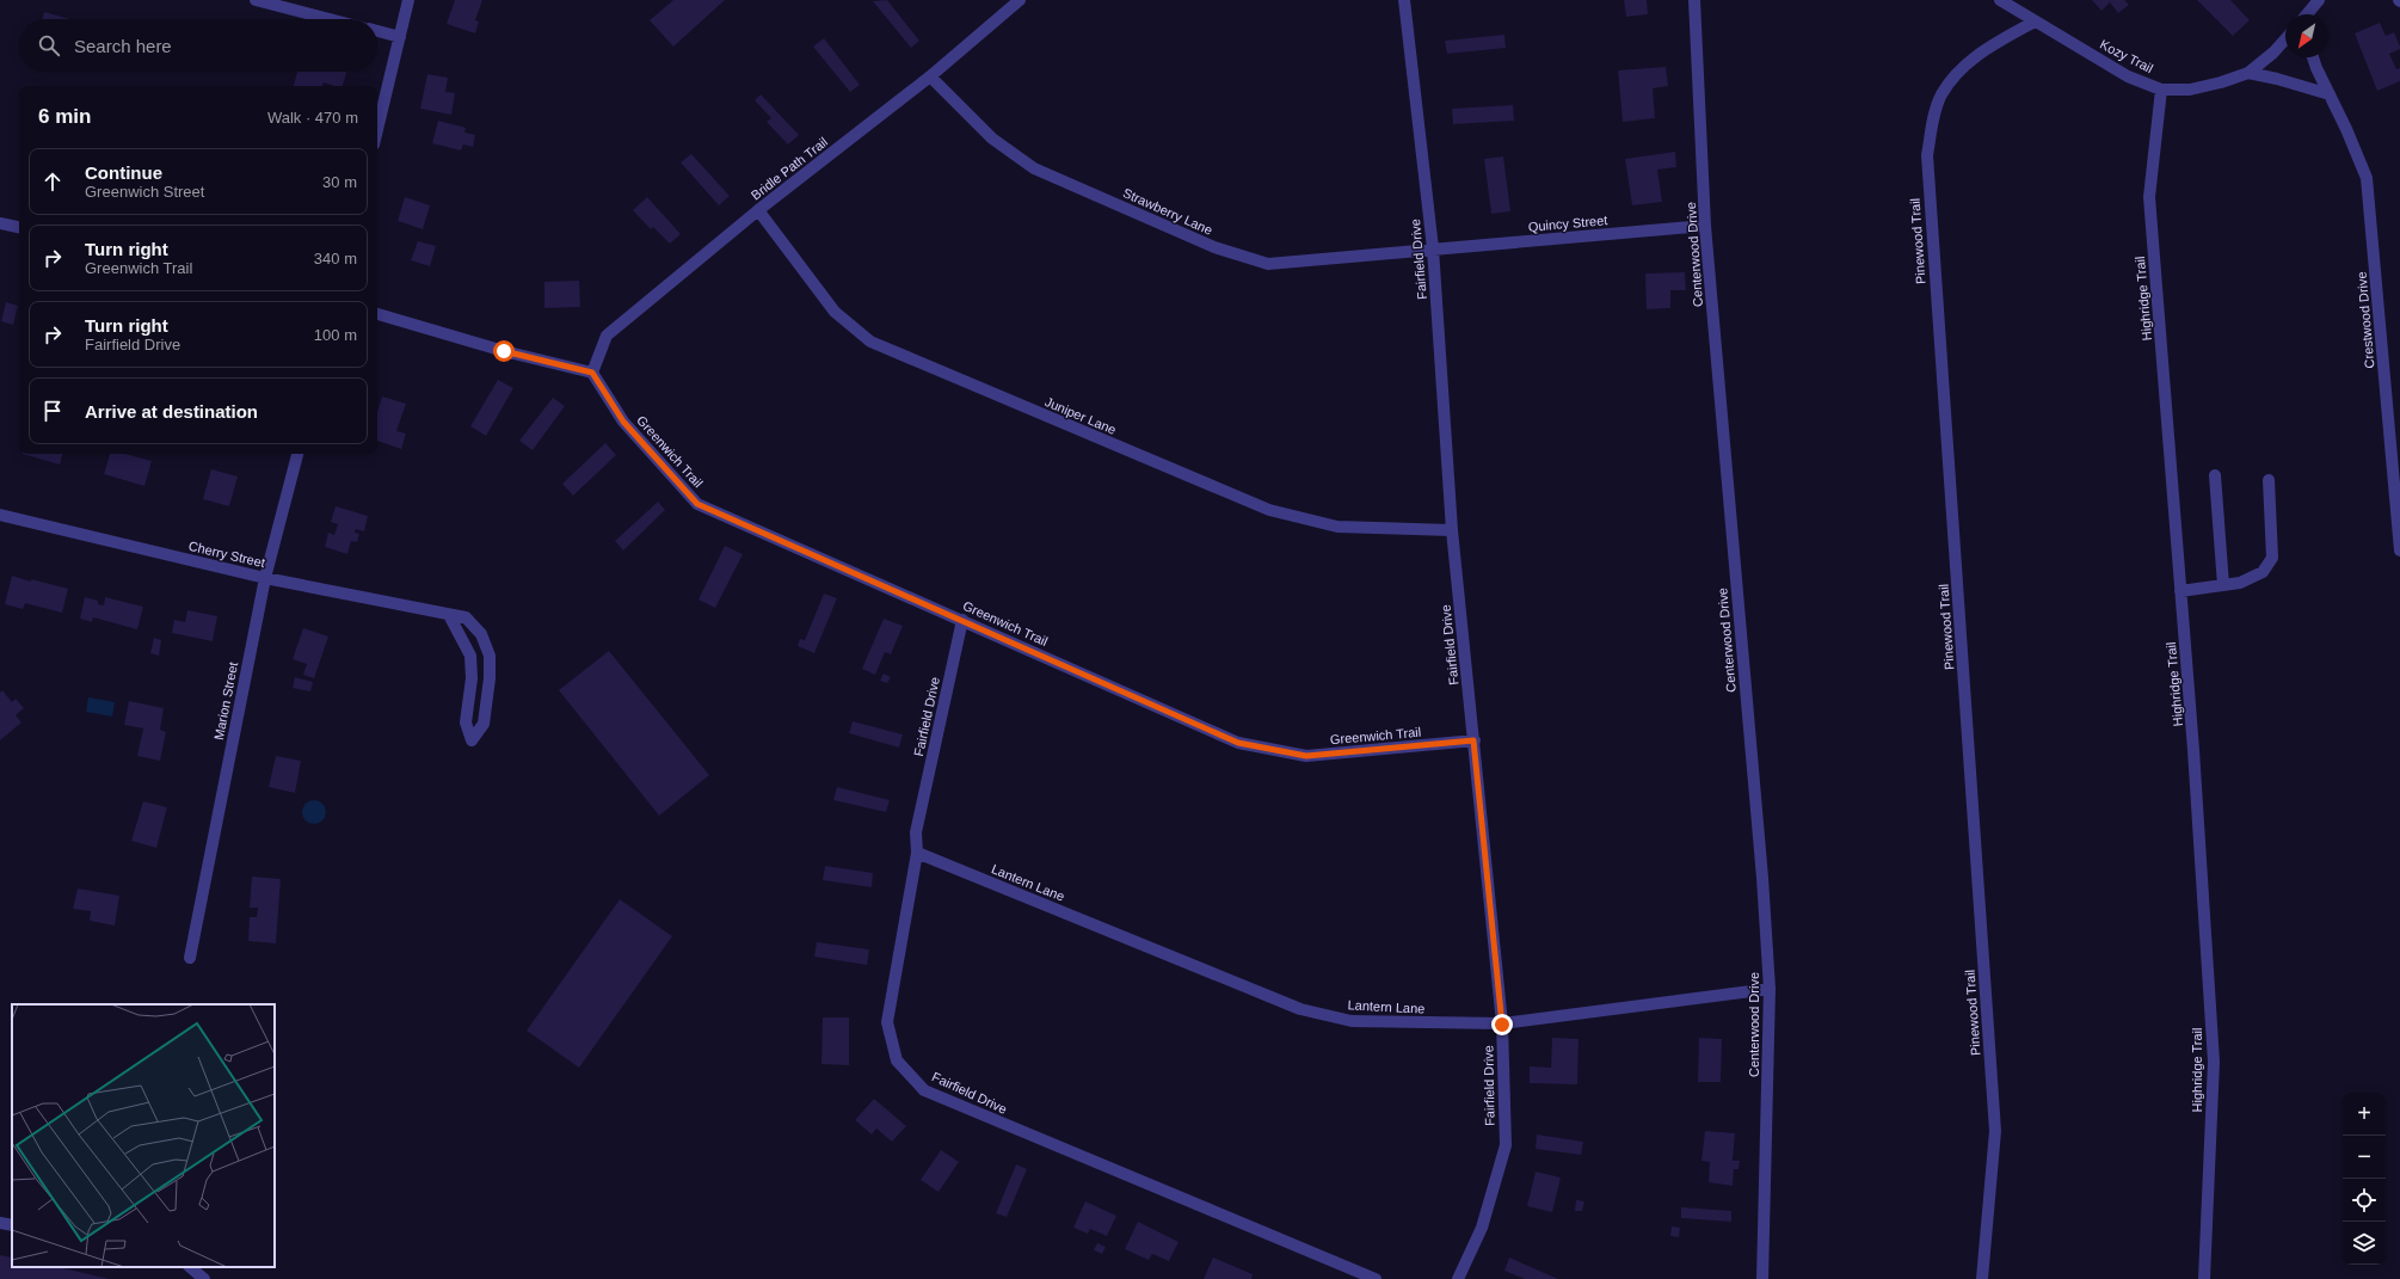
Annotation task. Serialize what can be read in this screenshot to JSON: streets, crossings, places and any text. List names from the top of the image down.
{
  "streets": {
    "street": [
      "Kozy Trail",
      "Bridle Path Trail",
      "Strawberry Lane",
      "Quincy Street",
      "Pinewood Trail",
      "Centerwood Drive",
      "Fairfield Drive",
      "Highridge Trail",
      "Crestwood Drive",
      "Juniper Lane",
      "Greenwich Trail",
      "Cherry Street",
      "Marion Street",
      "Lantern Lane"
    ]
  },
  "crossings": [
    ["Kozy Trail", "Pinewood Trail"],
    ["Kozy Trail", "Highridge Trail"],
    ["Bridle Path Trail", "Strawberry Lane"],
    ["Bridle Path Trail", "Juniper Lane"],
    ["Bridle Path Trail", "Greenwich Trail"],
    ["Strawberry Lane", "Quincy Street"],
    ["Strawberry Lane", "Fairfield Drive"],
    ["Quincy Street", "Centerwood Drive"],
    ["Quincy Street", "Fairfield Drive"],
    ["Centerwood Drive", "Lantern Lane"],
    ["Fairfield Drive", "Juniper Lane"],
    ["Fairfield Drive", "Greenwich Trail"],
    ["Fairfield Drive", "Lantern Lane"],
    ["Cherry Street", "Marion Street"]
  ],
  "north": "bottom left",
  "page": {
    "search": "Search here",
    "heading": ["6 min", "Walk · 470 m"],
    "list": [
      ["Continue", "Greenwich Street", "30 m"],
      ["Turn right", "Greenwich Trail", "340 m"],
      ["Turn right", "Fairfield Drive", "100 m"],
      "Arrive at destination"
    ],
    "map_buttons": ["+", "−"]
  }
}
